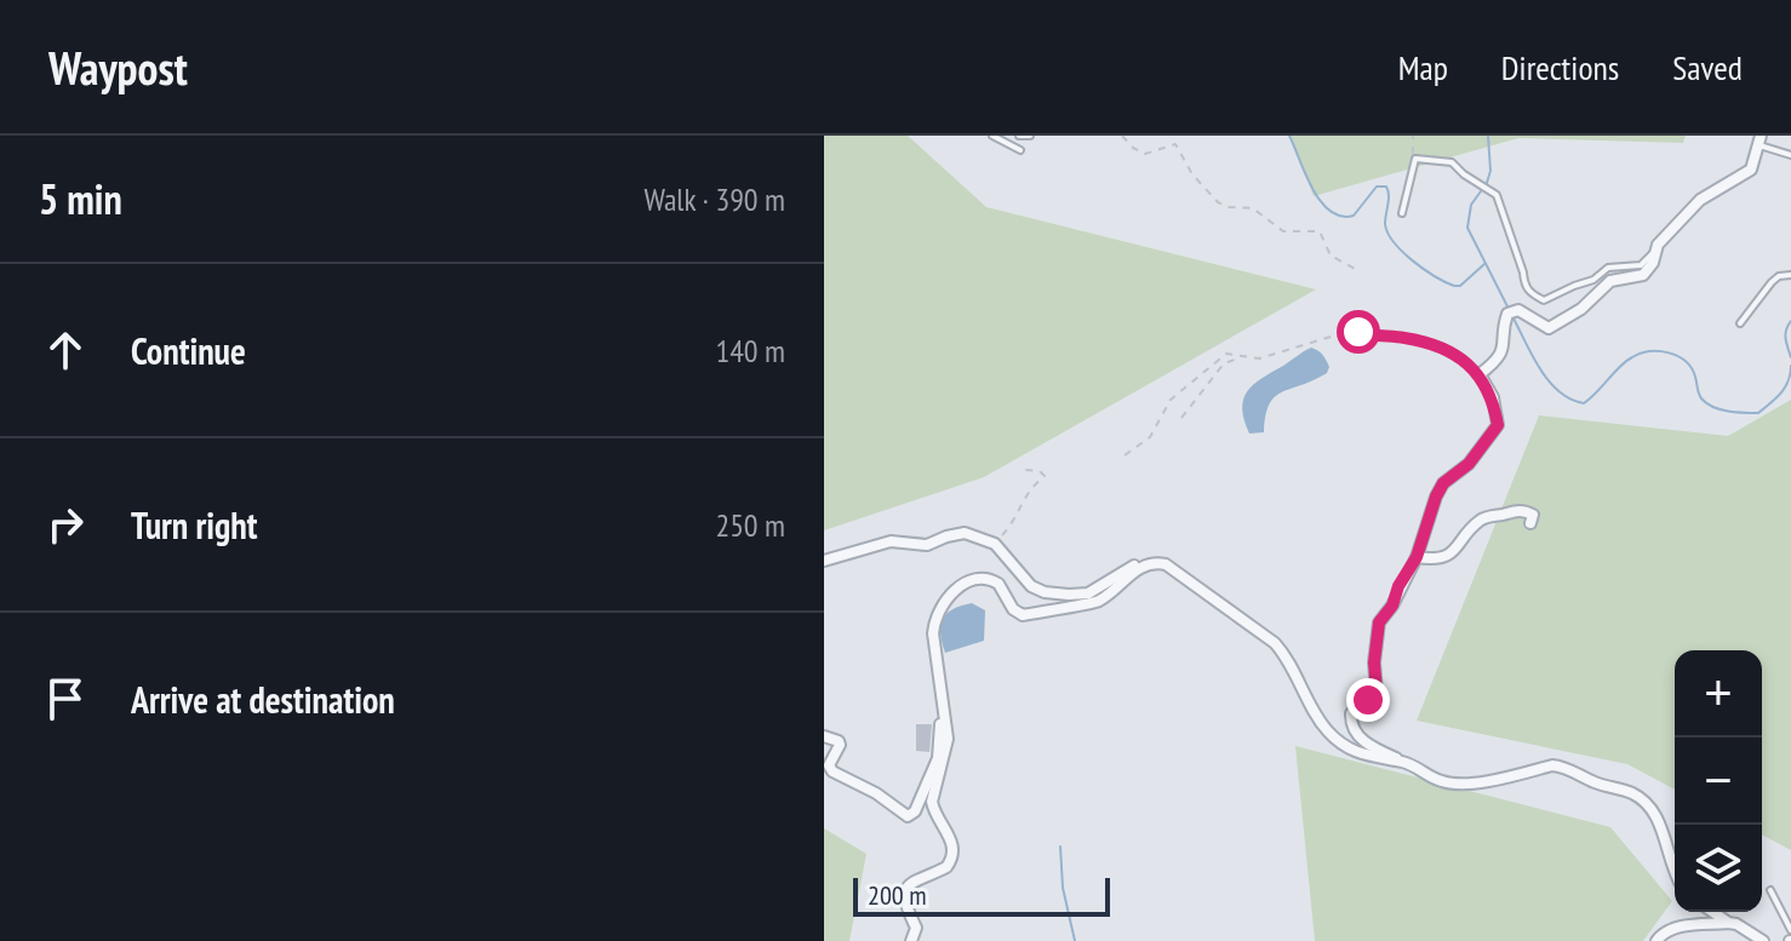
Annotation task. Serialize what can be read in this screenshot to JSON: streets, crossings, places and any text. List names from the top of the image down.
{
  "scale_bar": "200 m",
  "page": {
    "header": "Waypost",
    "nav": ["Map", "Directions", "Saved"],
    "heading": ["5 min", "Walk · 390 m"],
    "list": [
      ["Continue", "140 m"],
      ["Turn right", "250 m"],
      "Arrive at destination"
    ],
    "map_buttons": ["+", "−"],
    "scale": "200 m"
  }
}
